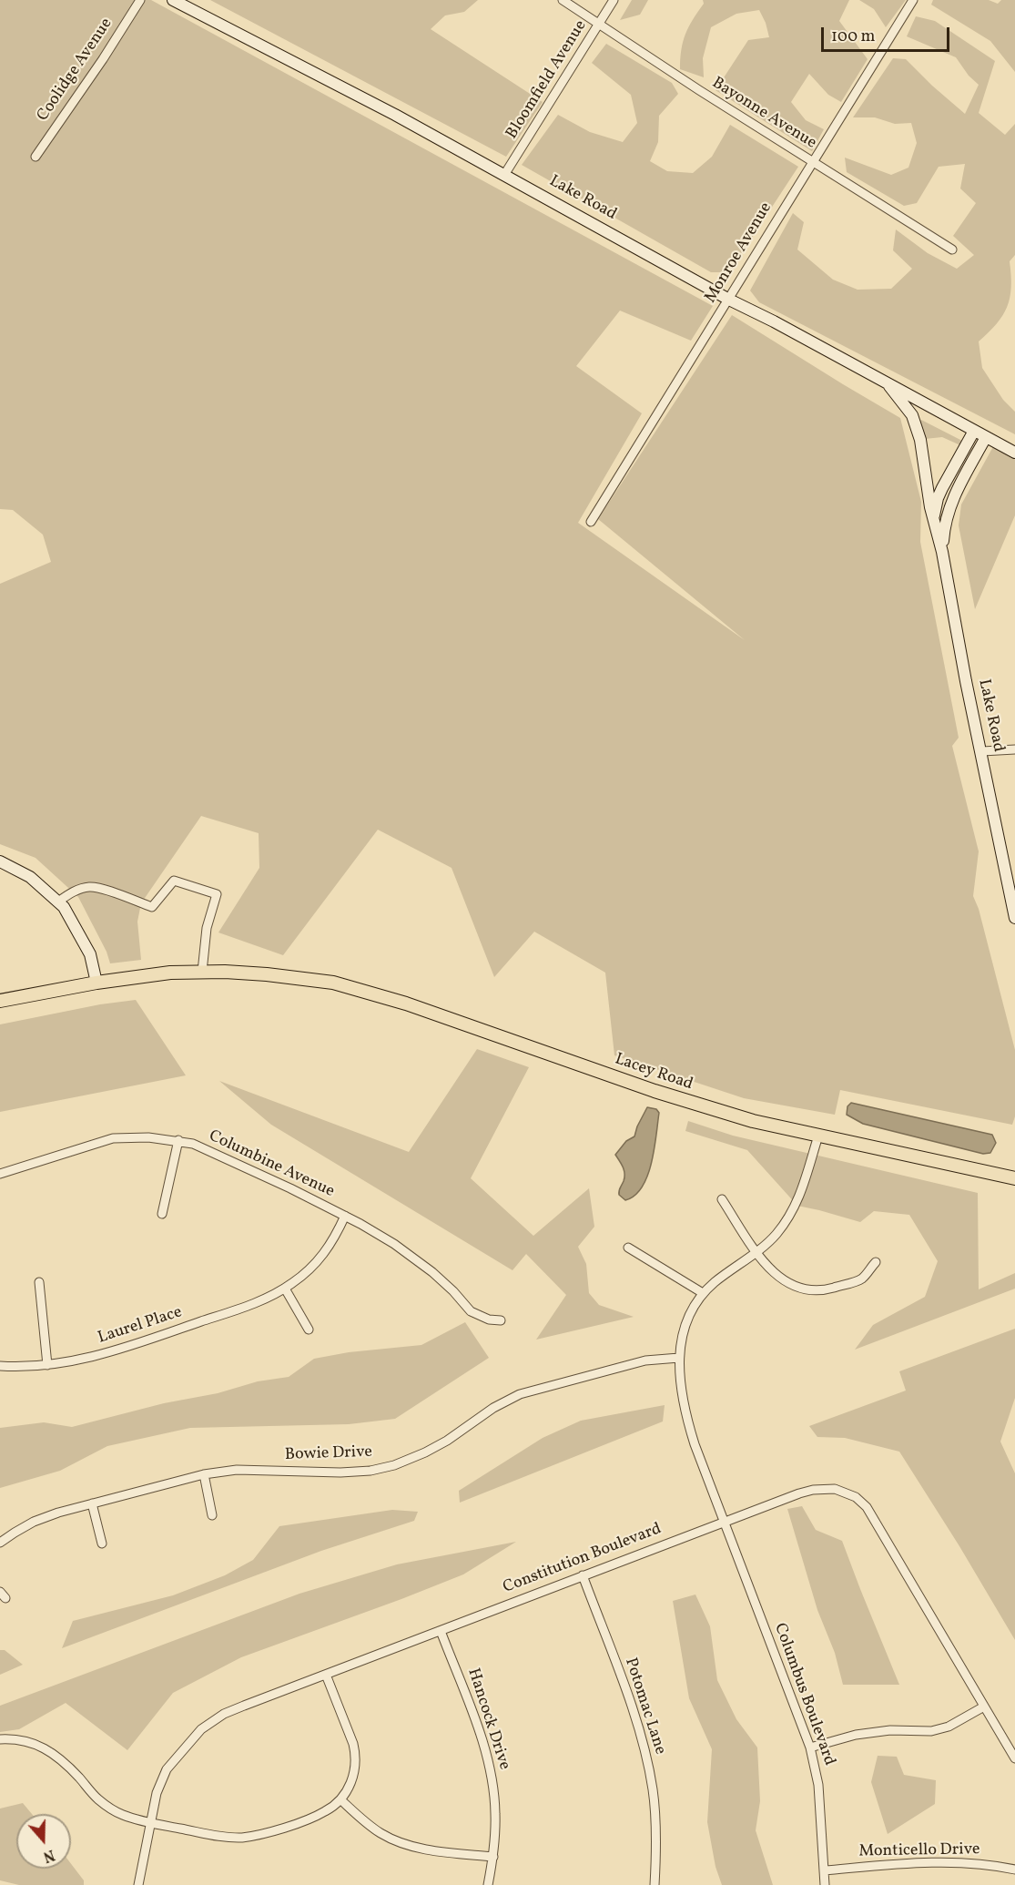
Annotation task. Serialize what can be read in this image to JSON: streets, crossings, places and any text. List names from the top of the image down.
{
  "streets": {
    "main road": ["Lacey Road"],
    "street": [
      "Coolidge Avenue",
      "Bloomfield Avenue",
      "Bayonne Avenue",
      "Lake Road",
      "Monroe Avenue",
      "Columbine Avenue",
      "Laurel Place",
      "Bowie Drive",
      "Constitution Boulevard",
      "Columbus Boulevard",
      "Potomac Lane",
      "Hancock Drive",
      "Monticello Drive"
    ]
  },
  "crossings": [
    ["Bloomfield Avenue", "Bayonne Avenue"],
    ["Bloomfield Avenue", "Lake Road"],
    ["Bayonne Avenue", "Monroe Avenue"],
    ["Lake Road", "Monroe Avenue"],
    ["Columbine Avenue", "Laurel Place"],
    ["Bowie Drive", "Columbus Boulevard"],
    ["Constitution Boulevard", "Columbus Boulevard"],
    ["Constitution Boulevard", "Potomac Lane"],
    ["Constitution Boulevard", "Hancock Drive"],
    ["Columbus Boulevard", "Monticello Drive"]
  ],
  "scale_bar": "100 m",
  "north": "bottom"
}
